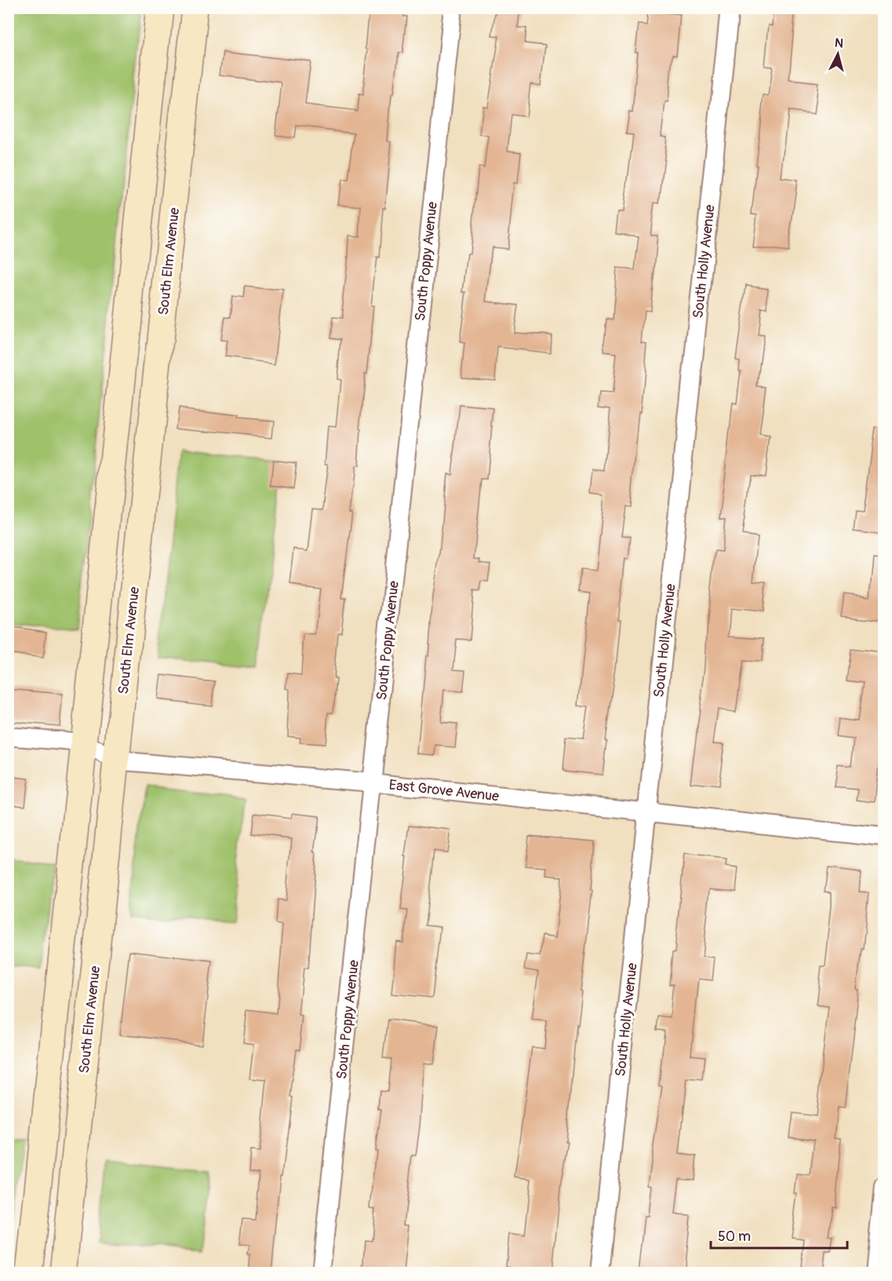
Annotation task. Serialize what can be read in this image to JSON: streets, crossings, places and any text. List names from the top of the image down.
{
  "streets": {
    "main road": ["South Elm Avenue"],
    "street": ["South Poppy Avenue", "South Holly Avenue", "East Grove Avenue"]
  },
  "crossings": [
    ["South Elm Avenue", "East Grove Avenue"],
    ["South Poppy Avenue", "East Grove Avenue"],
    ["South Holly Avenue", "East Grove Avenue"]
  ],
  "scale_bar": "50 m",
  "north": "top"
}
